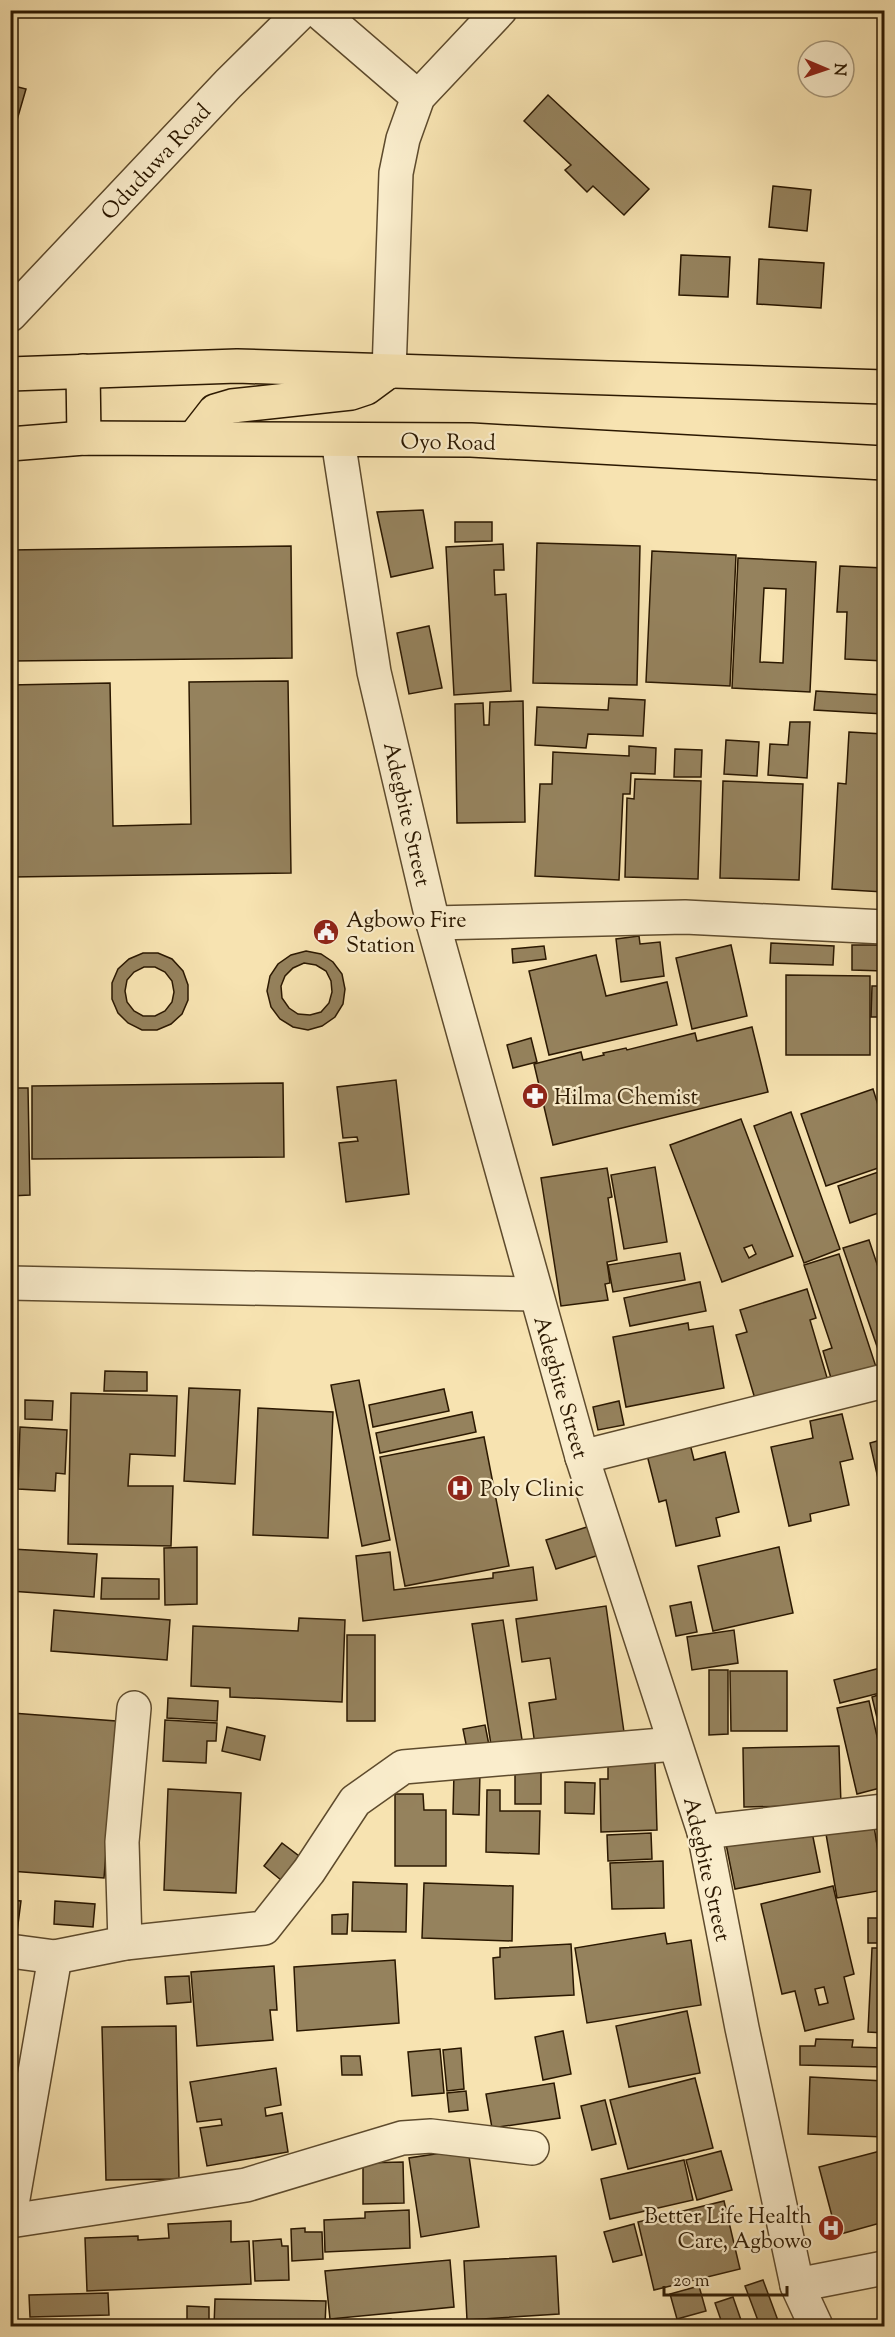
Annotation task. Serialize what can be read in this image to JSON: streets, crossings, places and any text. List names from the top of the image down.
{
  "streets": {
    "highway": ["Oyo Road"],
    "street": ["Oduduwa Road", "Adegbite Street"]
  },
  "crossings": [
    ["Oyo Road", "Adegbite Street"]
  ],
  "places": {
    "public building": ["Agbowo Fire Station"],
    "pharmacy": ["Hilma Chemist"],
    "hospital": ["Poly Clinic", "Better Life Health Care, Agbowo"]
  },
  "scale_bar": "20 m",
  "north": "right"
}
